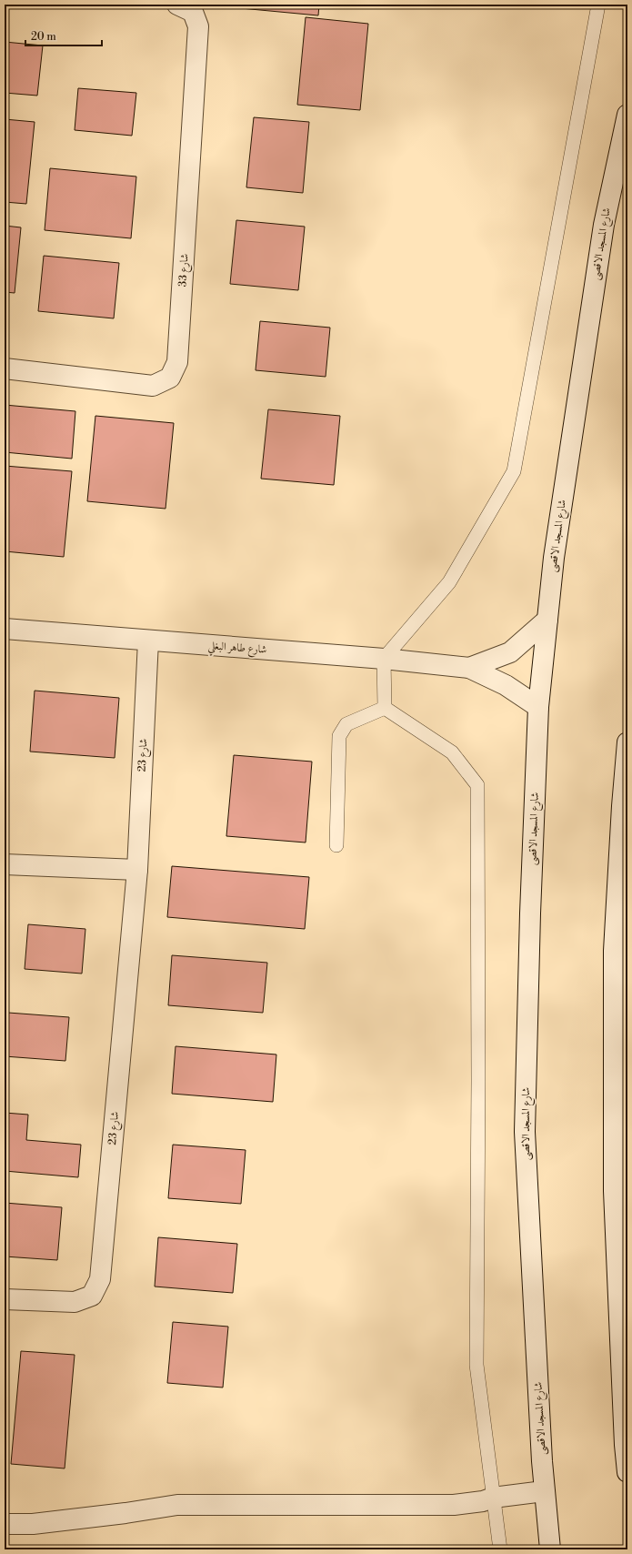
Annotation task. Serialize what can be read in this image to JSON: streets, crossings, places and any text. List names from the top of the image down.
{
  "streets": {
    "street": [
      "شارع المسجد الاقصى",
      "شارع 33",
      "شارع طاهر البغلي",
      "شارع 23"
    ]
  },
  "crossings": [
    ["شارع المسجد الاقصى", "شارع طاهر البغلي"],
    ["شارع طاهر البغلي", "شارع 23"]
  ],
  "scale_bar": "20 m"
}
